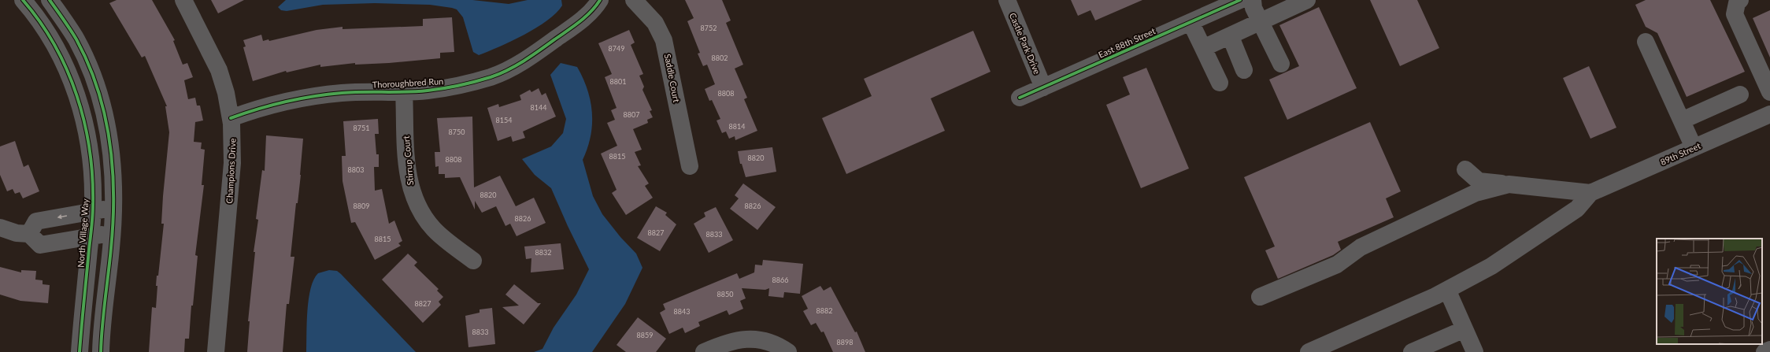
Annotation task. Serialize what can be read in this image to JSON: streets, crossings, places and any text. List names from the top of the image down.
{
  "streets": {
    "street": [
      "East 88th Street",
      "Castle Park Drive",
      "Saddle Court",
      "Thoroughbred Run",
      "89th Street",
      "Stirrup Court",
      "Champions Drive",
      "North Village Way"
    ]
  },
  "crossings": [
    ["East 88th Street", "Castle Park Drive"],
    ["Thoroughbred Run", "Stirrup Court"],
    ["Thoroughbred Run", "Champions Drive"]
  ],
  "house_numbers": [
    "8752",
    "8749",
    "8802",
    "8801",
    "8808",
    "8144",
    "8807",
    "8154",
    "8814",
    "8751",
    "8750",
    "8815",
    "8820",
    "8808",
    "8803",
    "8820",
    "8809",
    "8826",
    "8826",
    "8827",
    "8833",
    "8815",
    "8832",
    "8866",
    "8850",
    "8827",
    "8882",
    "8843",
    "8833",
    "8859",
    "8898"
  ]
}
